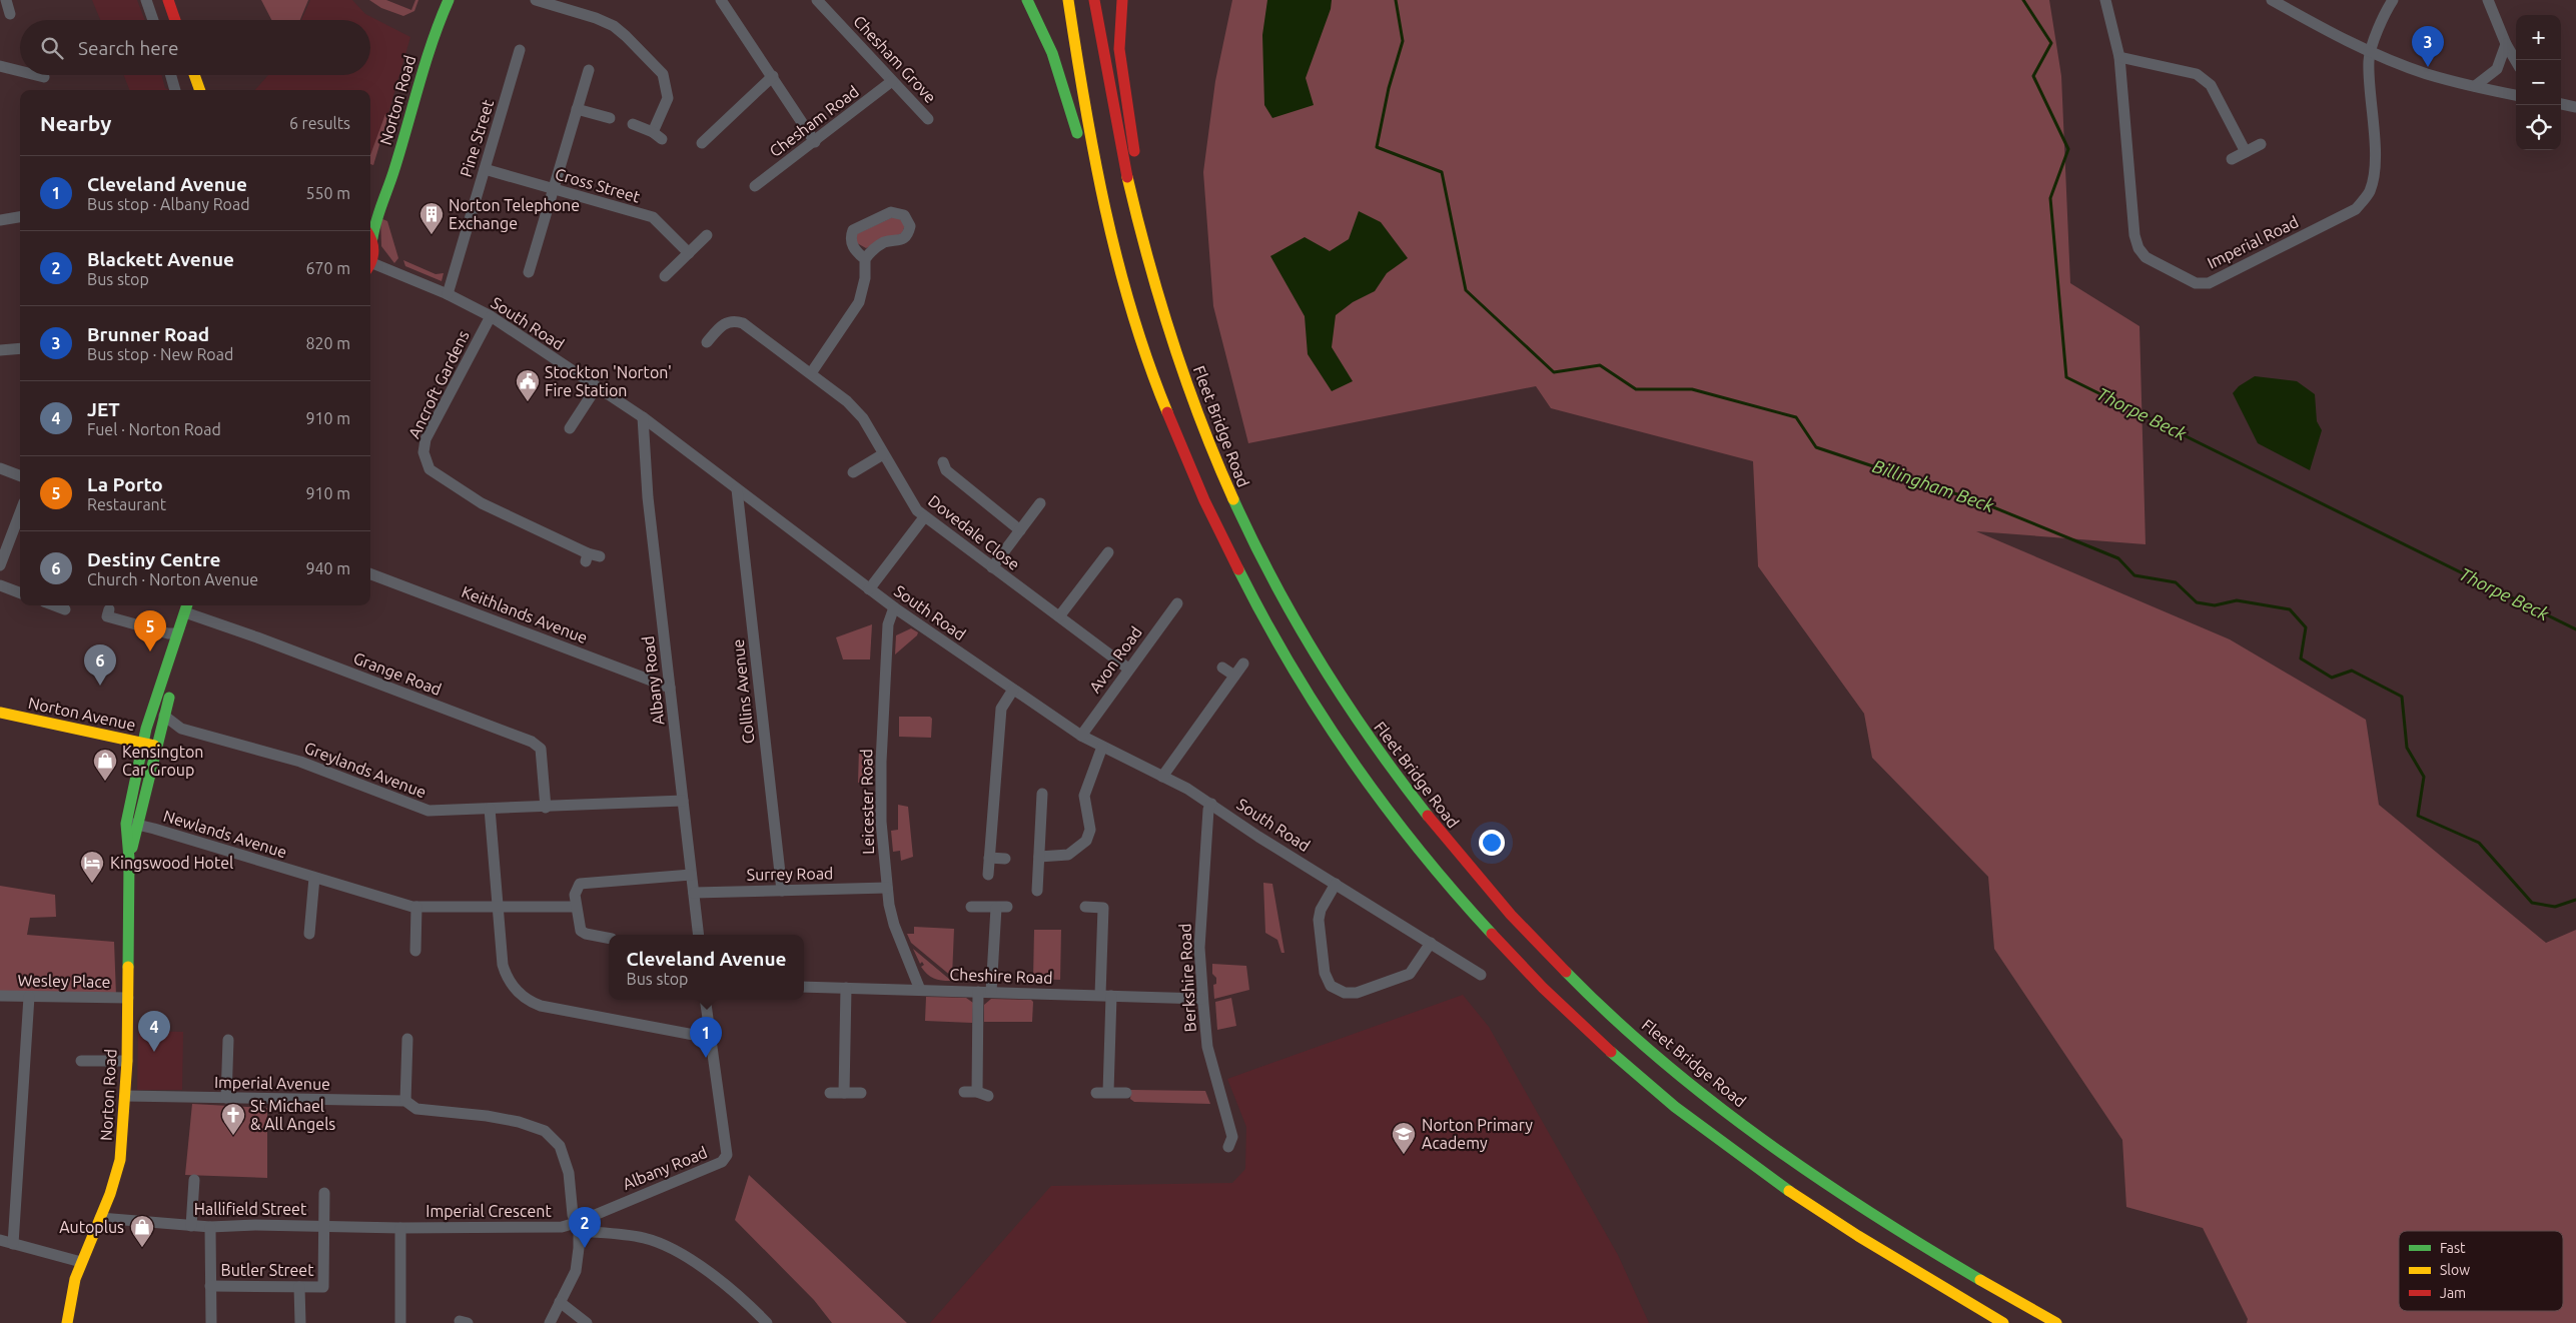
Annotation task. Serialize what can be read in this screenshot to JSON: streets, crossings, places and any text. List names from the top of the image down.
{
  "streets": {
    "main road": ["Norton Road", "Fleet Bridge Road", "Norton Avenue"],
    "street": [
      "Chesham Grove",
      "Chesham Road",
      "Pine Street",
      "Cross Street",
      "Imperial Road",
      "South Road",
      "Ancroft Gardens",
      "Dovedale Close",
      "Keithlands Avenue",
      "Avon Road",
      "Grange Road",
      "Albany Road",
      "Collins Avenue",
      "Greylands Avenue",
      "Leicester Road",
      "Newlands Avenue",
      "Surrey Road",
      "Cheshire Road",
      "Berkshire Road",
      "Wesley Place",
      "Imperial Avenue",
      "Hallifield Street",
      "Imperial Crescent",
      "Butler Street"
    ]
  },
  "crossings": [
    ["Chesham Grove", "Chesham Road"],
    ["Norton Road", "Grange Road"],
    ["Norton Road", "Norton Avenue"],
    ["Norton Road", "Greylands Avenue"],
    ["Norton Road", "Newlands Avenue"],
    ["Norton Road", "Wesley Place"],
    ["Norton Road", "Imperial Avenue"],
    ["Norton Road", "Hallifield Street"],
    ["Pine Street", "Cross Street"],
    ["Pine Street", "South Road"],
    ["South Road", "Ancroft Gardens"],
    ["South Road", "Avon Road"],
    ["South Road", "Albany Road"],
    ["South Road", "Collins Avenue"],
    ["South Road", "Leicester Road"],
    ["South Road", "Berkshire Road"],
    ["Dovedale Close", "Avon Road"],
    ["Keithlands Avenue", "Albany Road"],
    ["Grange Road", "Greylands Avenue"],
    ["Albany Road", "Greylands Avenue"],
    ["Albany Road", "Surrey Road"],
    ["Albany Road", "Imperial Crescent"],
    ["Collins Avenue", "Surrey Road"],
    ["Leicester Road", "Surrey Road"],
    ["Leicester Road", "Cheshire Road"],
    ["Cheshire Road", "Berkshire Road"],
    ["Imperial Avenue", "Imperial Crescent"],
    ["Hallifield Street", "Imperial Crescent"],
    ["Hallifield Street", "Butler Street"]
  ],
  "water": ["Thorpe Beck", "Billingham Beck"],
  "places": {
    "building": ["Norton Telephone Exchange"],
    "public building": ["Stockton 'Norton' Fire Station"],
    "shop": ["Kensington Car Group", "Autoplus"],
    "hotel": ["Kingswood Hotel"],
    "church": ["St Michael & All Angels"],
    "school or university": ["Norton Primary Academy"]
  },
  "legend": ["Fast", "Slow", "Jam"],
  "page": {
    "map_buttons": ["+", "−"],
    "search": "Search here",
    "pins": [
      "3",
      "5",
      "6",
      "4",
      "1",
      "2"
    ],
    "heading": ["Nearby", "6 results"],
    "list": [
      {
        "mark": "1",
        "name": "Cleveland Avenue",
        "note": "Bus stop · Albany Road",
        "value": "550 m"
      },
      {
        "mark": "2",
        "name": "Blackett Avenue",
        "note": "Bus stop",
        "value": "670 m"
      },
      {
        "mark": "3",
        "name": "Brunner Road",
        "note": "Bus stop · New Road",
        "value": "820 m"
      },
      {
        "mark": "4",
        "name": "JET",
        "note": "Fuel · Norton Road",
        "value": "910 m"
      },
      {
        "mark": "5",
        "name": "La Porto",
        "note": "Restaurant",
        "value": "910 m"
      },
      {
        "mark": "6",
        "name": "Destiny Centre",
        "note": "Church · Norton Avenue",
        "value": "940 m"
      }
    ],
    "popup": ["Cleveland Avenue", "Bus stop"]
  }
}
